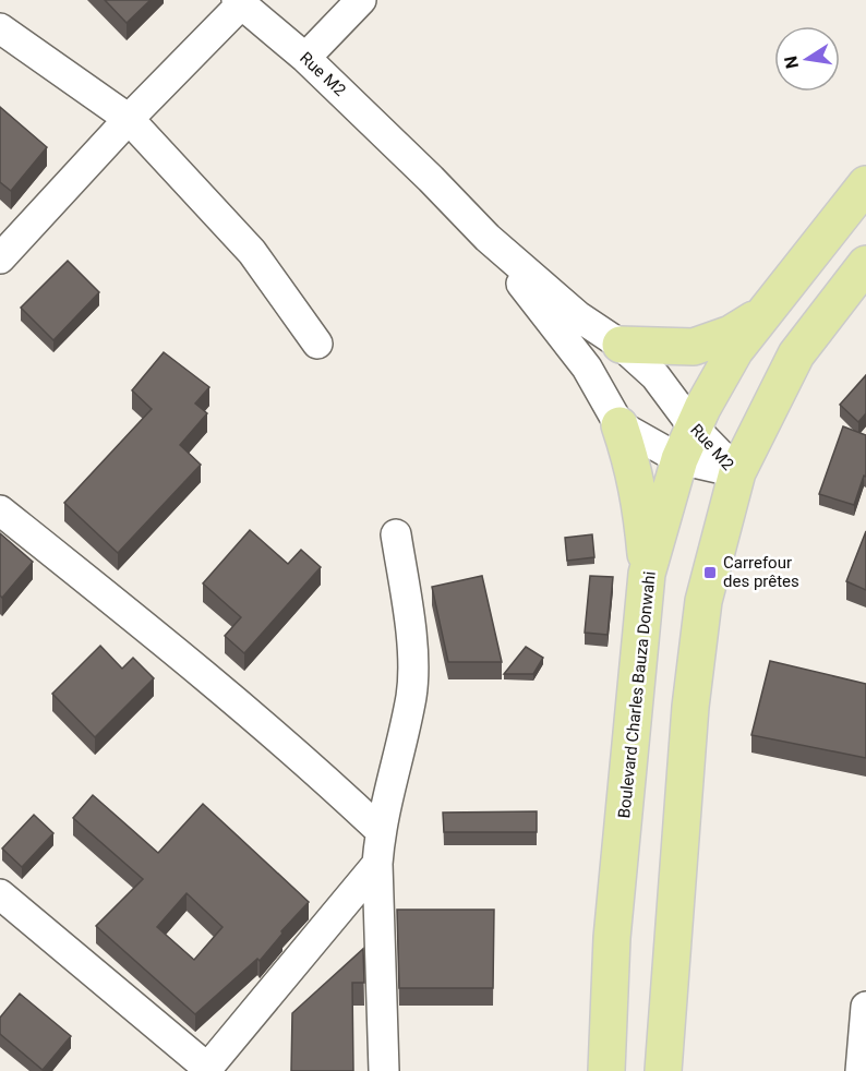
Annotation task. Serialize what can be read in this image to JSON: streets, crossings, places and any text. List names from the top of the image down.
{
  "streets": {
    "main road": ["Boulevard Charles Bauza Donwahi"],
    "street": ["Rue M2"]
  },
  "crossings": [
    ["Rue M2", "Boulevard Charles Bauza Donwahi"]
  ],
  "places": {
    "transit": ["Carrefour des prêtes"]
  },
  "north": "left"
}
